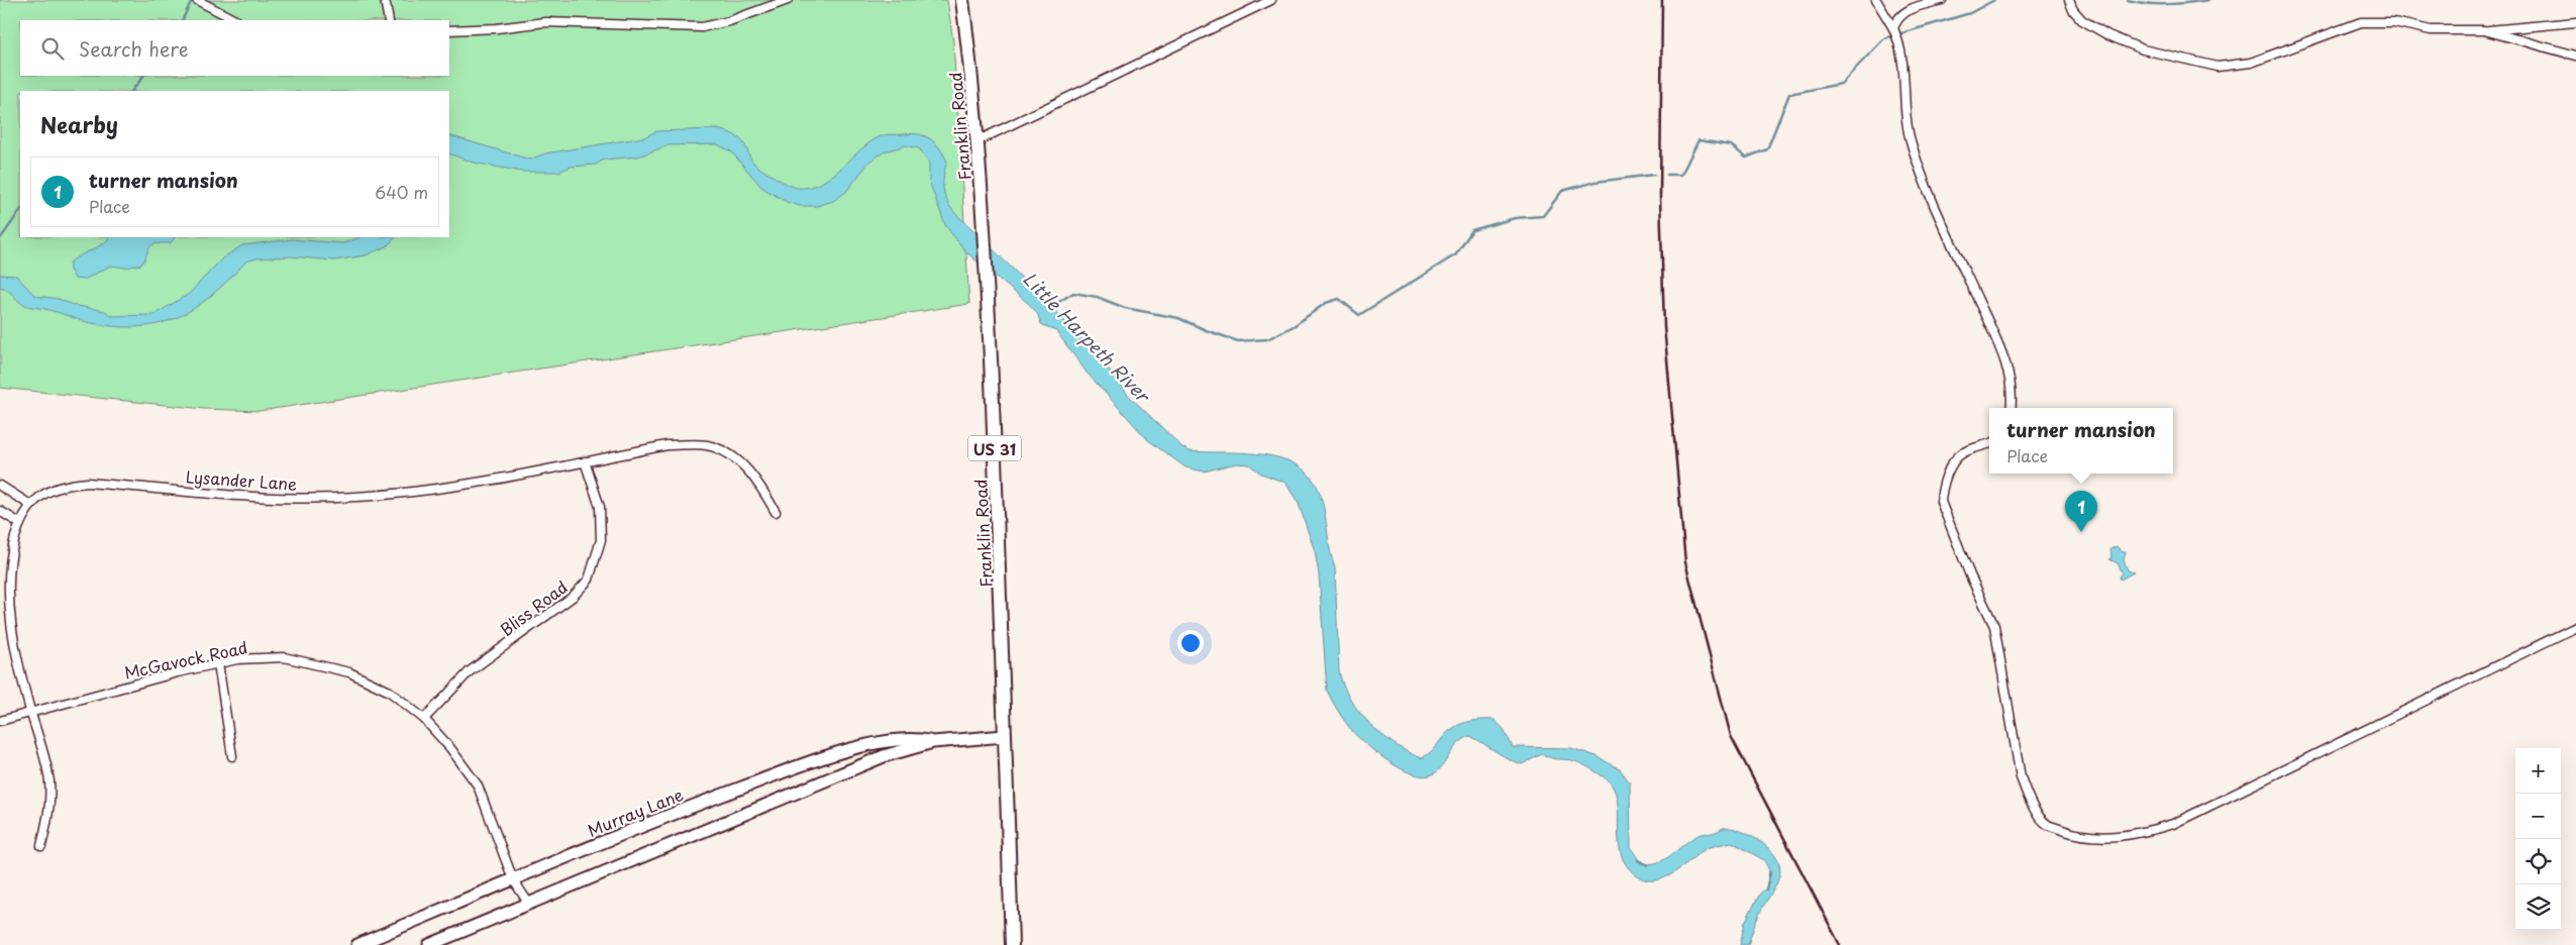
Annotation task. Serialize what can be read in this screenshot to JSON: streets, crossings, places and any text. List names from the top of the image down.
{
  "streets": {
    "main road": ["Franklin Road", "US 31", "Murray Lane"],
    "street": ["Lysander Lane", "Bliss Road", "McGavock Road"]
  },
  "crossings": [
    ["Franklin Road", "Murray Lane"],
    ["Lysander Lane", "Bliss Road"],
    ["Lysander Lane", "McGavock Road"],
    ["Bliss Road", "McGavock Road"],
    ["McGavock Road", "Murray Lane"]
  ],
  "water": ["Little Harpeth River"],
  "page": {
    "search": "Search here",
    "heading": "Nearby",
    "list": [
      {
        "mark": "1",
        "name": "turner mansion",
        "note": "Place",
        "value": "640 m"
      }
    ],
    "popup": ["turner mansion", "Place"],
    "pins": "1",
    "map_buttons": ["+", "−"]
  }
}
